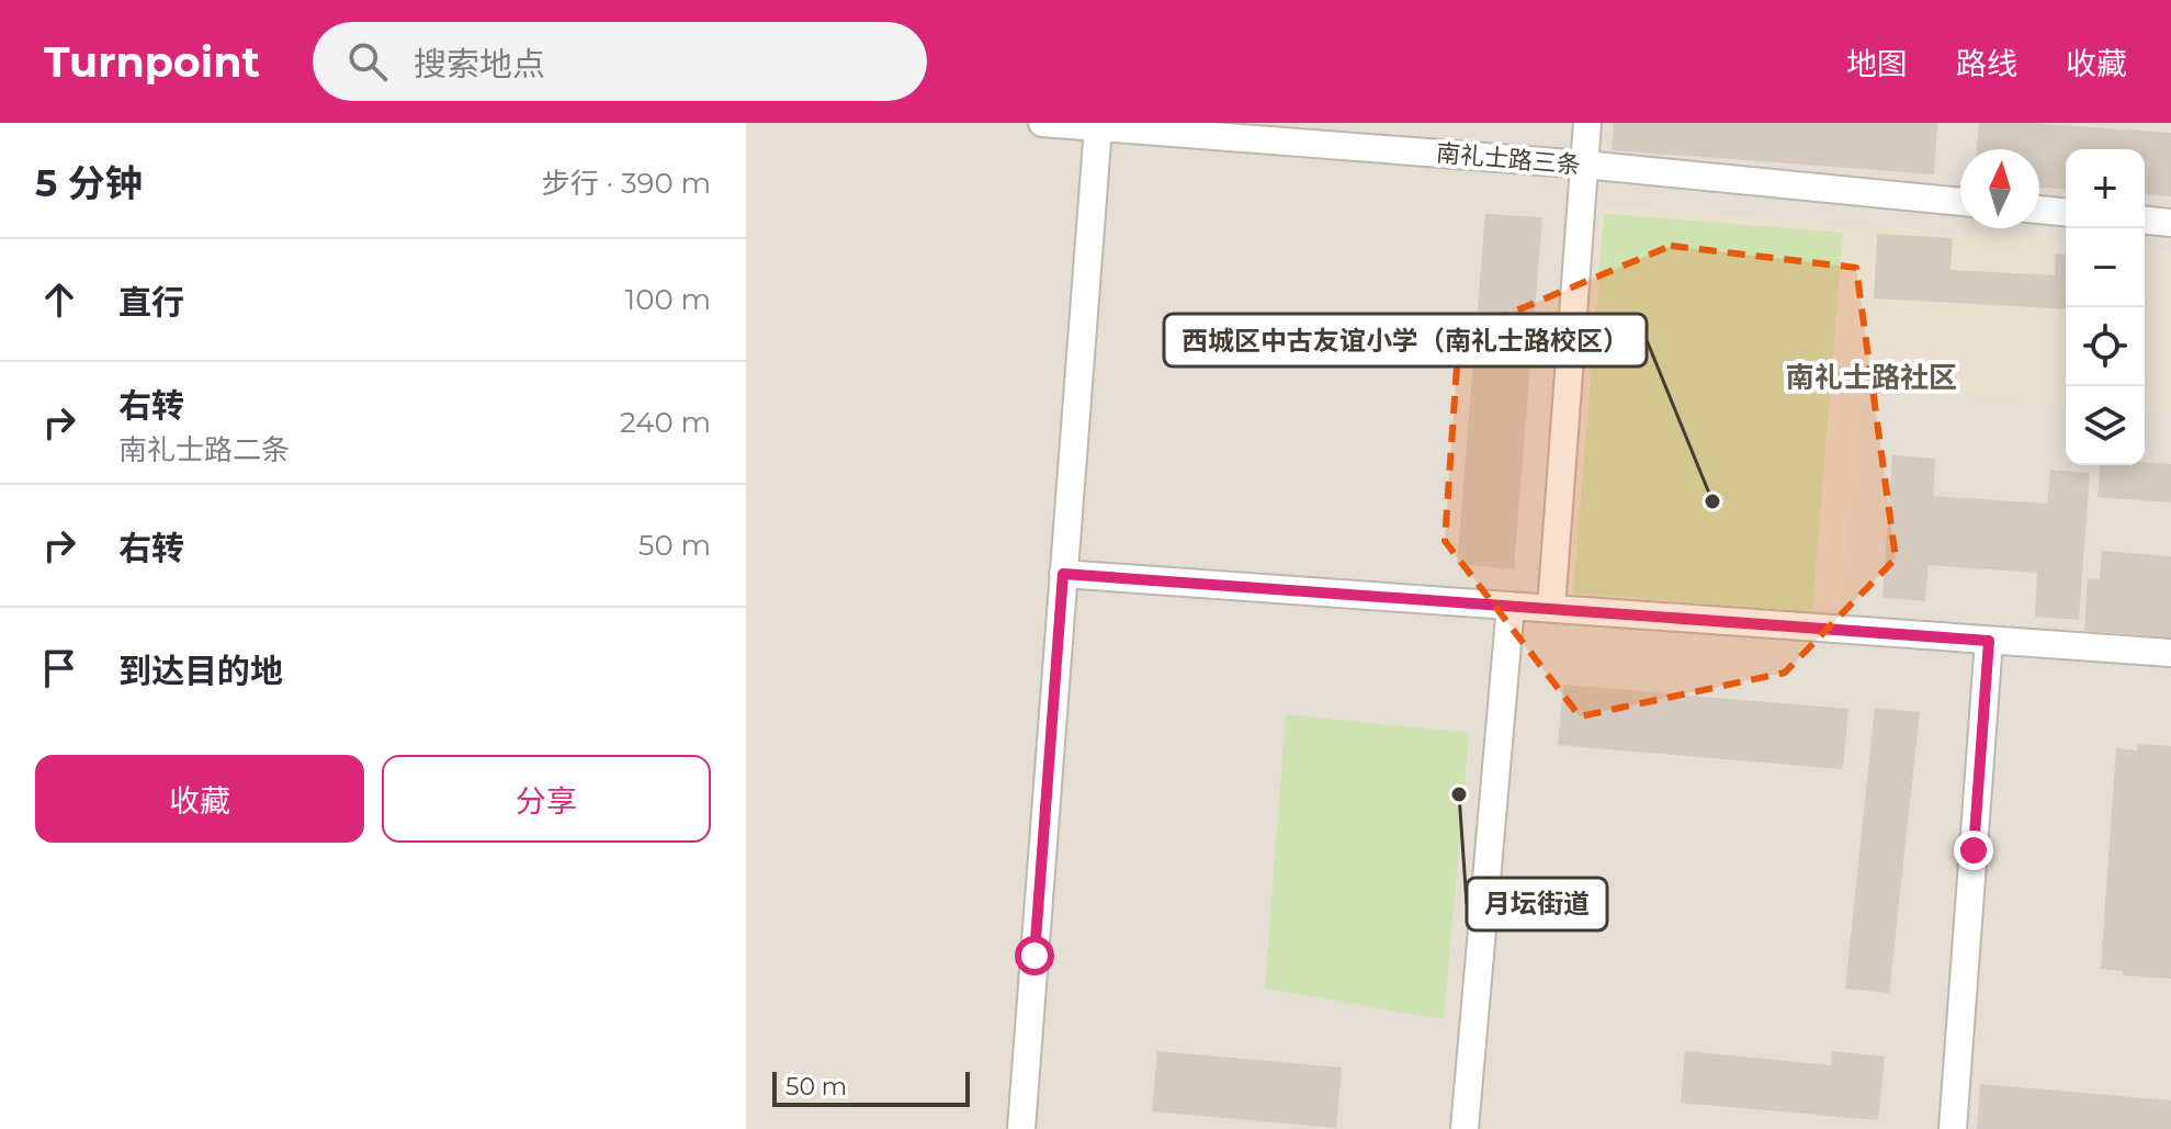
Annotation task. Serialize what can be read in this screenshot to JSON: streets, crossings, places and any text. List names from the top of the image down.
{
  "streets": {
    "street": ["南礼士路三条"]
  },
  "districts": ["南礼士路社区"],
  "places": ["西城区中古友谊小学（南礼士路校区）", "月坛街道"],
  "scale_bar": "50 m",
  "north": "top",
  "page": {
    "header": "Turnpoint",
    "search": "搜索地点",
    "nav": ["地图", "路线", "收藏"],
    "heading": ["5 分钟", "步行 · 390 m"],
    "map_buttons": ["+", "−"],
    "list": [
      ["直行", "100 m"],
      ["右转", "南礼士路二条", "240 m"],
      ["右转", "50 m"],
      "到达目的地"
    ],
    "buttons": ["收藏", "分享"],
    "scale": "50 m"
  }
}
